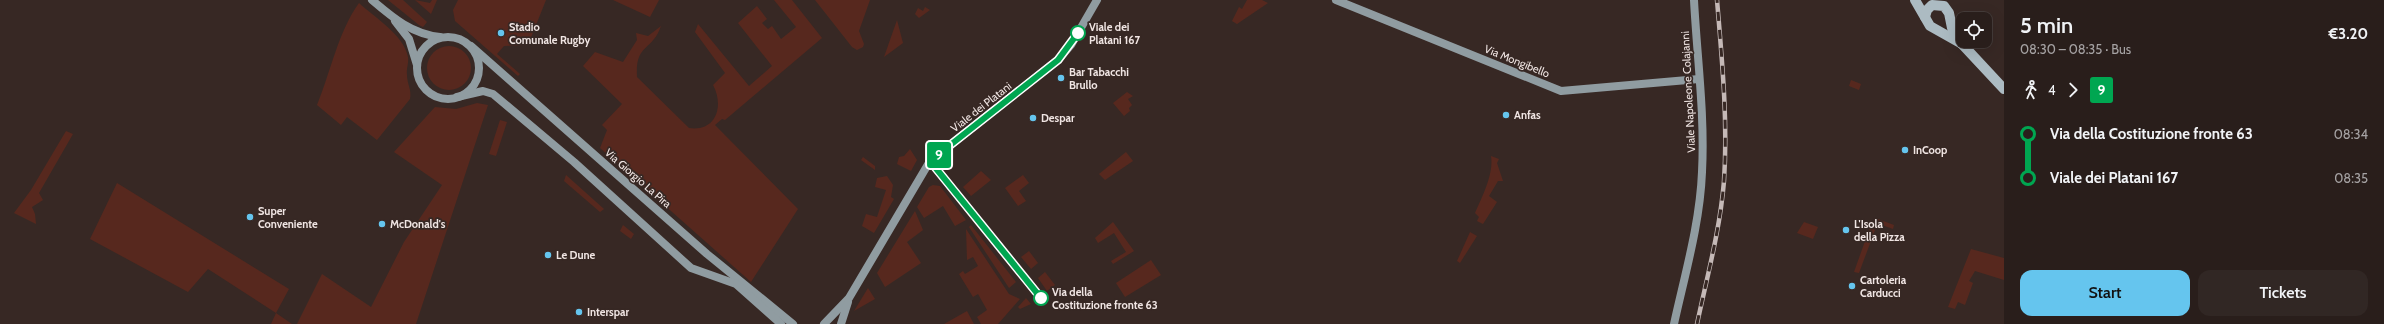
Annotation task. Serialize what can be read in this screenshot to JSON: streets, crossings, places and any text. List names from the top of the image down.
{
  "streets": {
    "main road": [
      "Via Mongibello",
      "Viale Napoleone Colajanni",
      "Viale dei Platani",
      "Via Giorgio La Pira"
    ]
  },
  "crossings": [
    ["Via Mongibello", "Viale Napoleone Colajanni"]
  ],
  "places": [
    "Stadio Comunale Rugby",
    "Viale dei Platani 167",
    "Bar Tabacchi Brullo",
    "Anfas",
    "Despar",
    "InCoop",
    "Super Conveniente",
    "McDonald's",
    "L'Isola della Pizza",
    "Le Dune",
    "Cartoleria Carducci",
    "Via della Costituzione fronte 63",
    "Interspar"
  ],
  "lines": ["bus line 9"],
  "page": {
    "on_map": "9",
    "heading": ["5 min", "08:30 – 08:35 · Bus", "€3.20"],
    "legs": ["4", "9"],
    "list": [
      {
        "name": "Via della Costituzione fronte 63",
        "value": "08:34"
      },
      {
        "name": "Viale dei Platani 167",
        "value": "08:35"
      }
    ],
    "buttons": ["Start", "Tickets"]
  }
}
